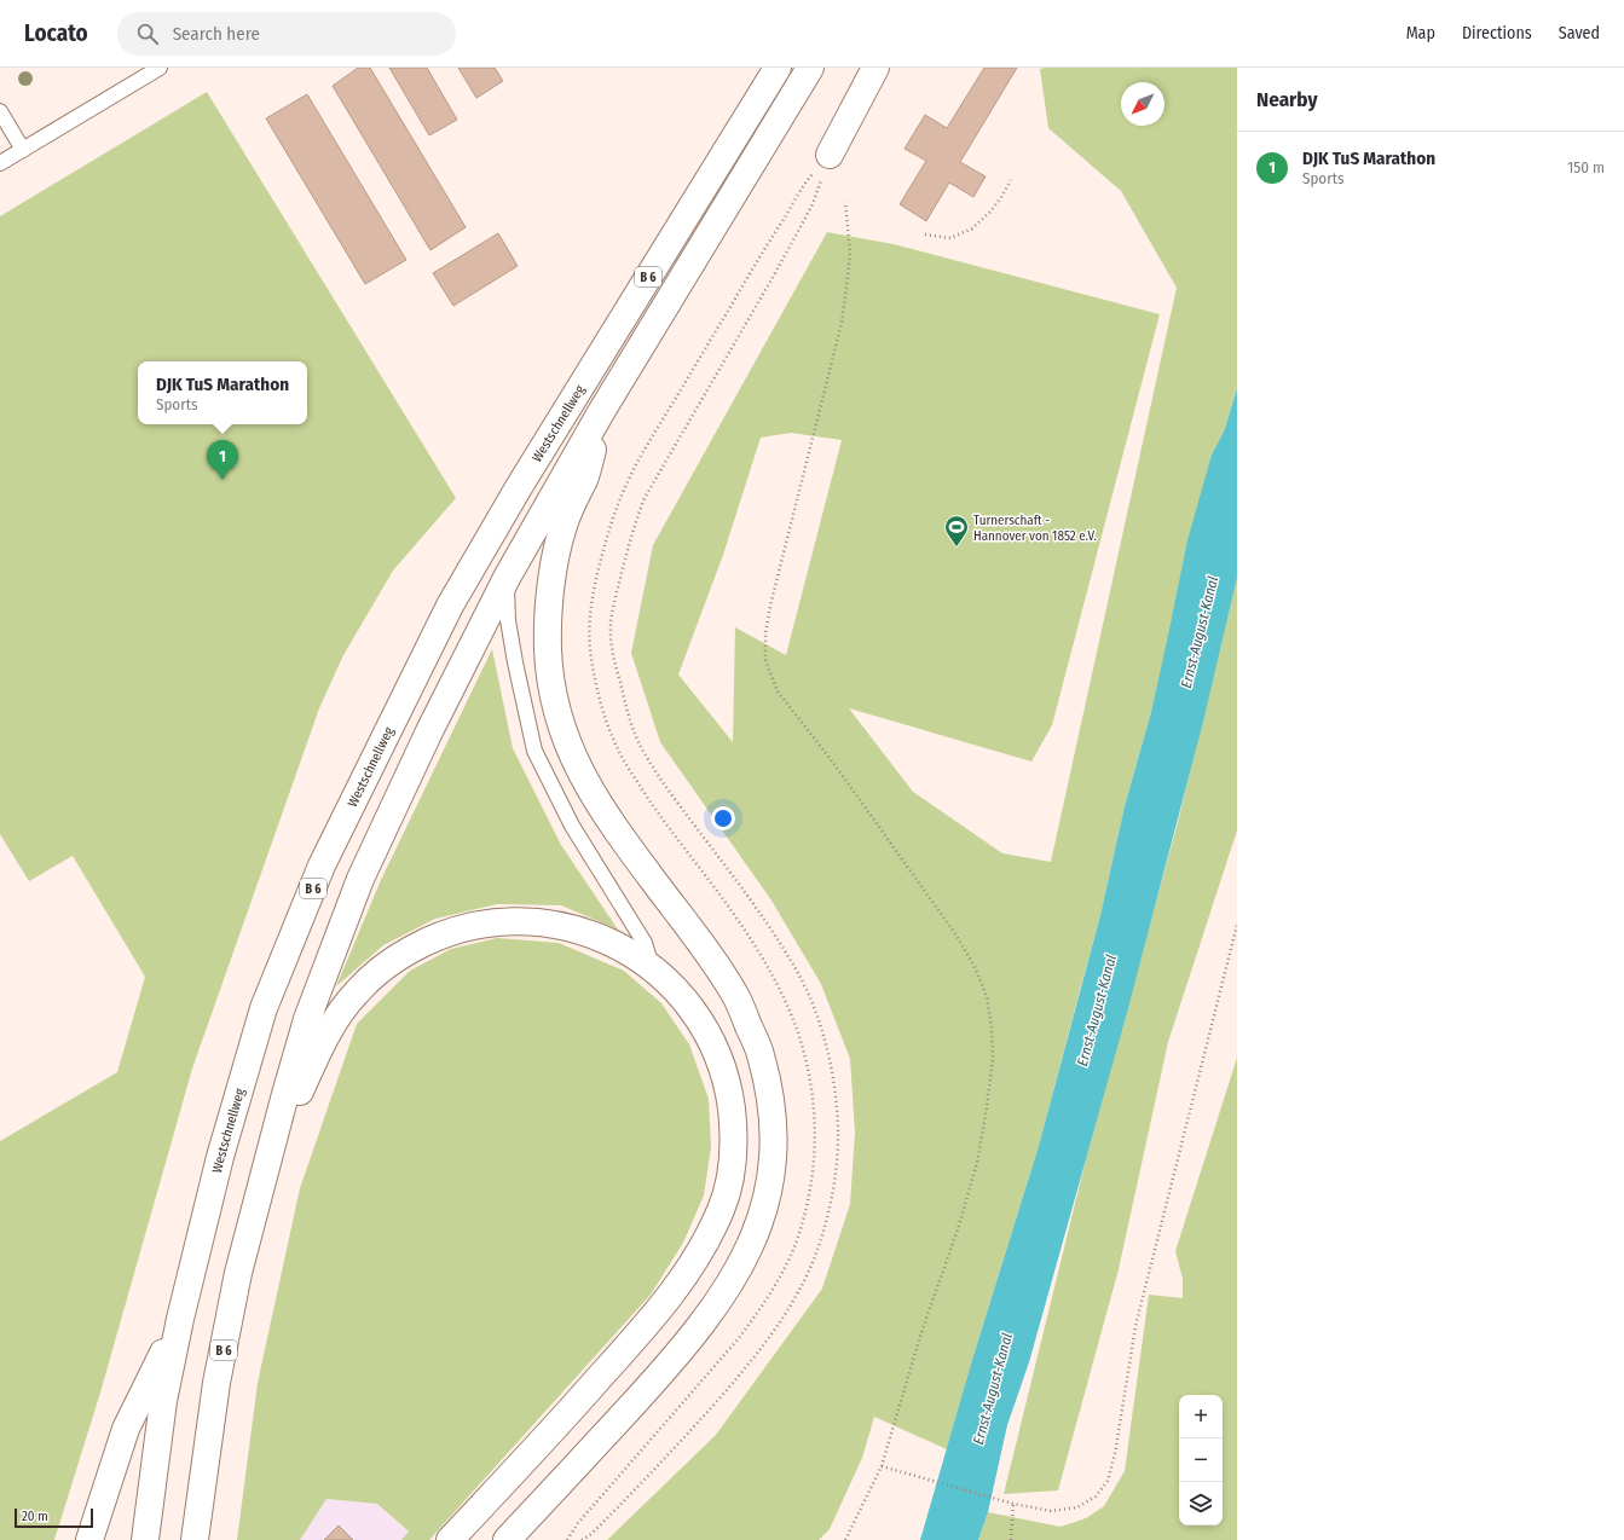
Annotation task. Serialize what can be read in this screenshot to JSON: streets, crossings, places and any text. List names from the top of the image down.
{
  "streets": {
    "main road": ["B 6", "Westschnellweg"]
  },
  "water": ["Ernst-August-Kanal"],
  "places": {
    "sports": ["Turnerschaft - Hannover von 1852 e.V."]
  },
  "scale_bar": "20 m",
  "north": "bottom left",
  "page": {
    "header": "Locato",
    "search": "Search here",
    "nav": ["Map", "Directions", "Saved"],
    "heading": "Nearby",
    "list": [
      {
        "mark": "1",
        "name": "DJK TuS Marathon",
        "note": "Sports",
        "value": "150 m"
      }
    ],
    "popup": ["DJK TuS Marathon", "Sports"],
    "pins": "1",
    "map_buttons": ["+", "−"],
    "scale": "20 m"
  }
}
